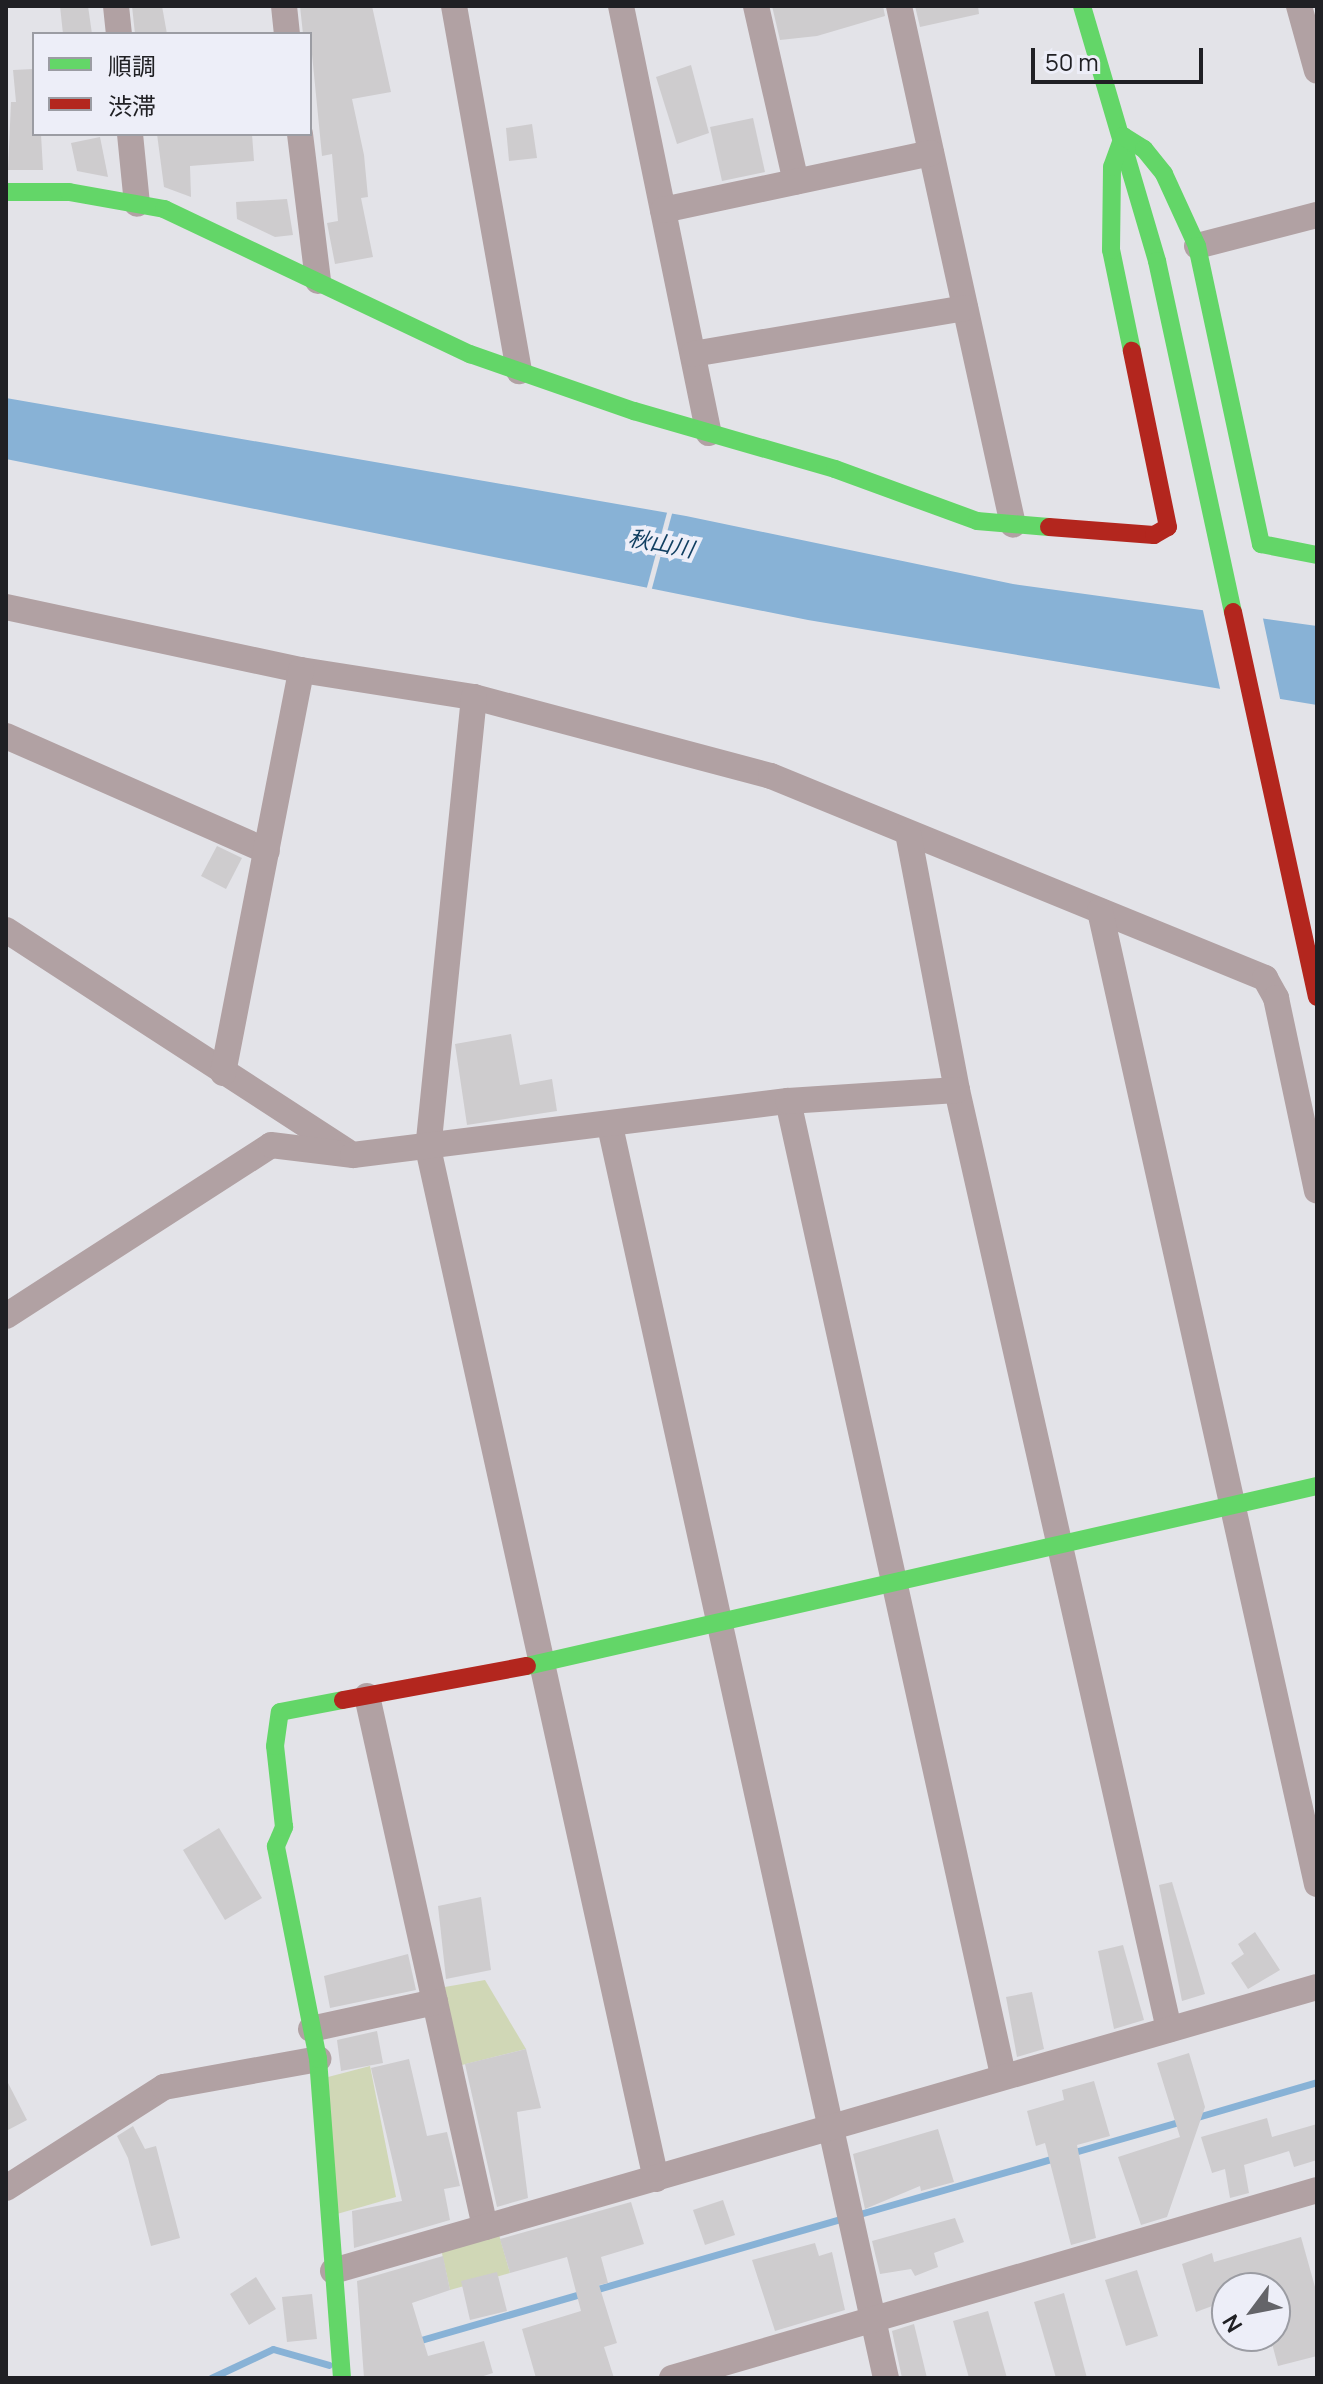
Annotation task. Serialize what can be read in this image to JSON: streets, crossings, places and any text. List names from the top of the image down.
{
  "water": ["秋山川"],
  "legend": ["順調", "渋滞"],
  "scale_bar": "50 m",
  "north": "bottom left"
}
